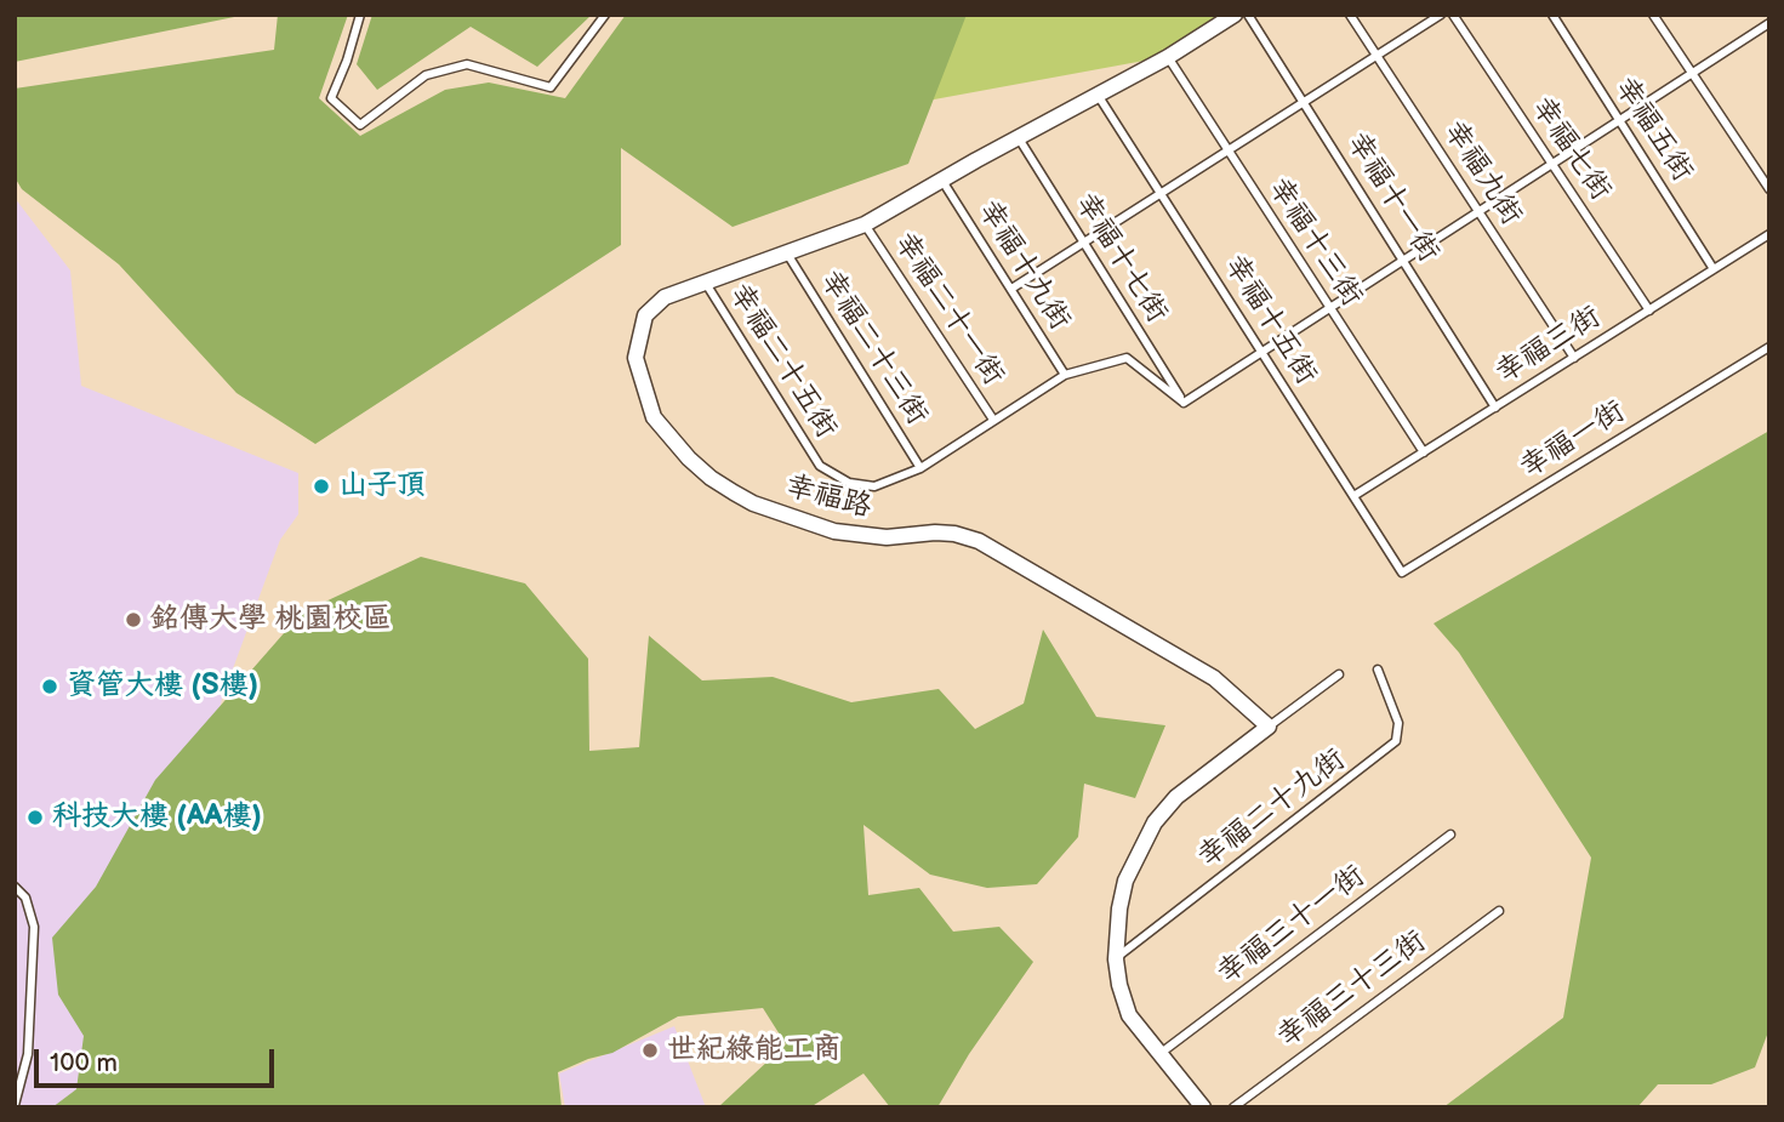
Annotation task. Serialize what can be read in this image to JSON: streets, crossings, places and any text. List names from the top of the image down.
{
  "streets": {
    "street": ["幸福路"],
    "lane": [
      "幸福五街",
      "幸福七街",
      "幸福九街",
      "幸福十一街",
      "幸福十三街",
      "幸福十七街",
      "幸福十九街",
      "幸福二十一街",
      "幸福十五街",
      "幸福三街",
      "幸福二十三街",
      "幸福二十五街",
      "幸福一街",
      "幸福二十九街",
      "幸福三十一街",
      "幸福三十三街"
    ]
  },
  "crossings": [
    ["幸福五街", "幸福三街"],
    ["幸福七街", "幸福三街"],
    ["幸福九街", "幸福三街"],
    ["幸福十一街", "幸福三街"],
    ["幸福十三街", "幸福三街"],
    ["幸福十三街", "幸福路"],
    ["幸福十七街", "幸福路"],
    ["幸福十九街", "幸福路"],
    ["幸福二十一街", "幸福路"],
    ["幸福十五街", "幸福三街"],
    ["幸福十五街", "幸福一街"],
    ["幸福十五街", "幸福路"],
    ["幸福二十三街", "幸福二十五街"],
    ["幸福二十三街", "幸福路"],
    ["幸福二十五街", "幸福路"]
  ],
  "places": [
    "山子頂",
    "銘傳大學 桃園校區",
    "資管大樓 (S樓)",
    "科技大樓 (AA樓)",
    "世紀綠能工商"
  ],
  "scale_bar": "100 m"
}
